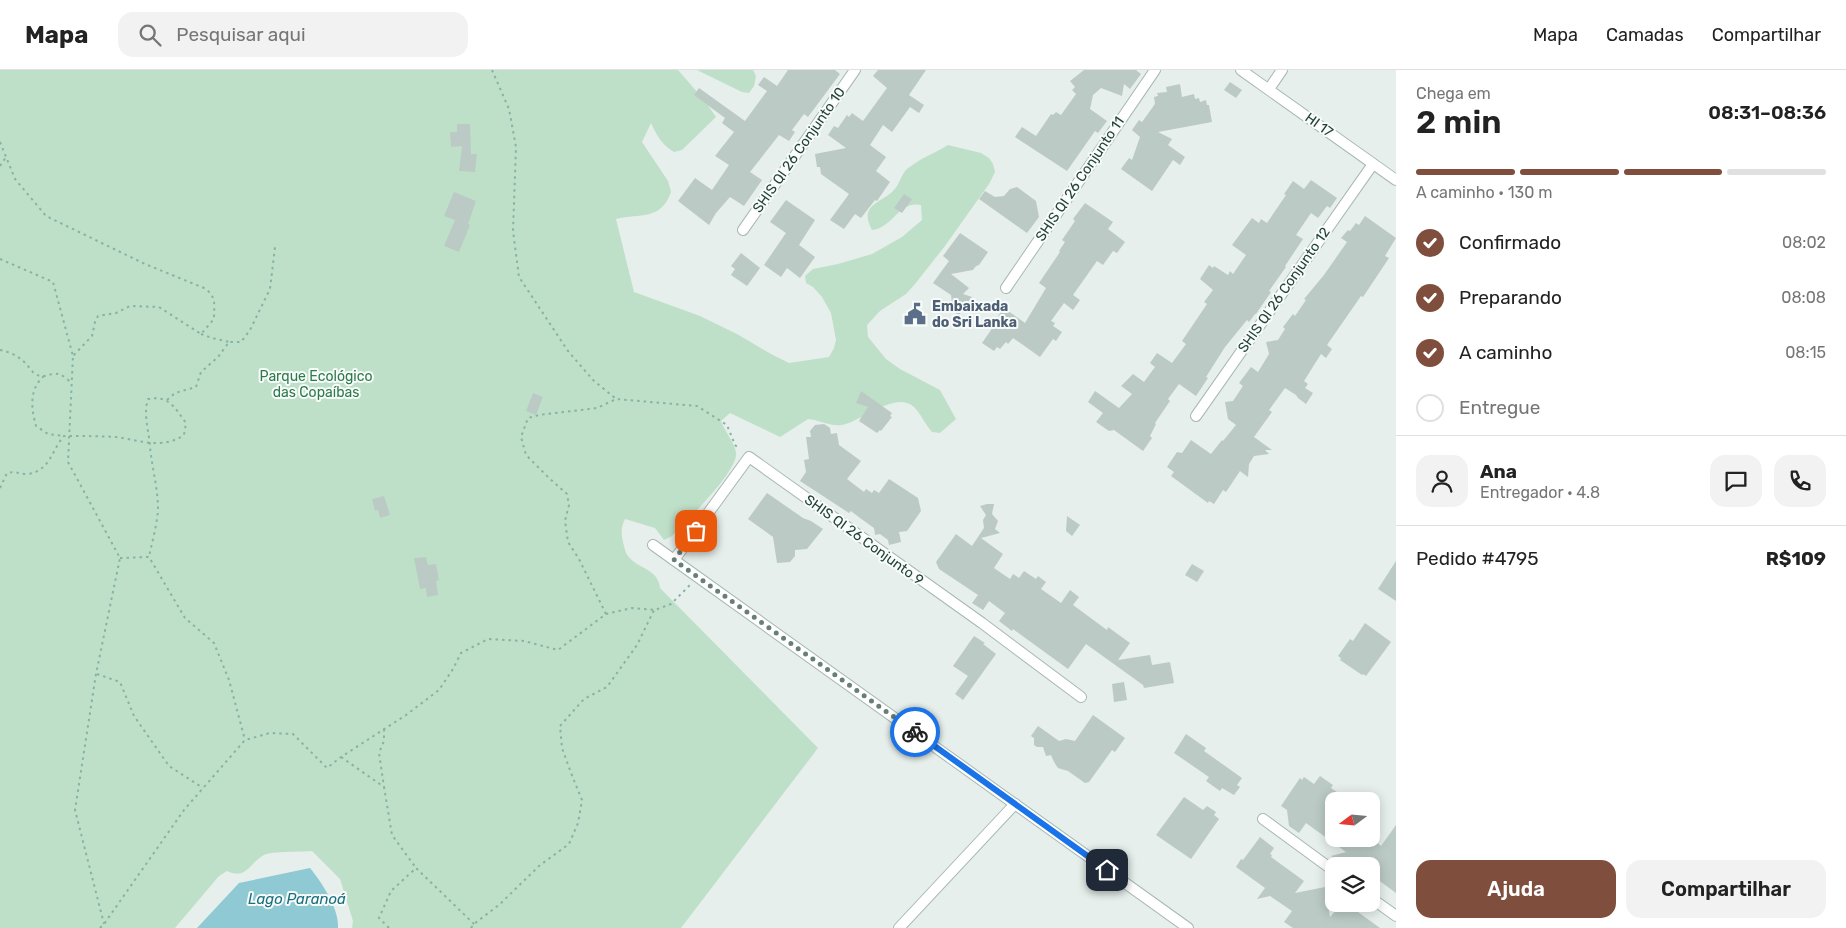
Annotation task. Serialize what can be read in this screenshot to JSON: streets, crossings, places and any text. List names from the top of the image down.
{
  "streets": {
    "street": [
      "HI 17",
      "SHIS QI 26 Conjunto 10",
      "SHIS QI 26 Conjunto 11",
      "SHIS QI 26 Conjunto 12",
      "SHIS QI 26 Conjunto 9"
    ]
  },
  "crossings": [
    ["HI 17", "SHIS QI 26 Conjunto 12"]
  ],
  "water": ["Lago Paranoá"],
  "parks": ["Parque Ecológico das Copaíbas"],
  "places": {
    "public building": ["Embaixada do Sri Lanka"]
  },
  "north": "left",
  "page": {
    "header": "Mapa",
    "search": "Pesquisar aqui",
    "nav": ["Mapa", "Camadas", "Compartilhar"],
    "heading": ["2 min", "Chega em", "08:31–08:36"],
    "panel": [
      "Ana",
      "Entregador · 4.8",
      "Pedido #4795",
      "R$109"
    ],
    "bar": "A caminho · 130 m",
    "list": [
      ["Confirmado", "08:02"],
      ["Preparando", "08:08"],
      ["A caminho", "08:15"],
      "Entregue"
    ],
    "buttons": ["Ajuda", "Compartilhar"]
  }
}
